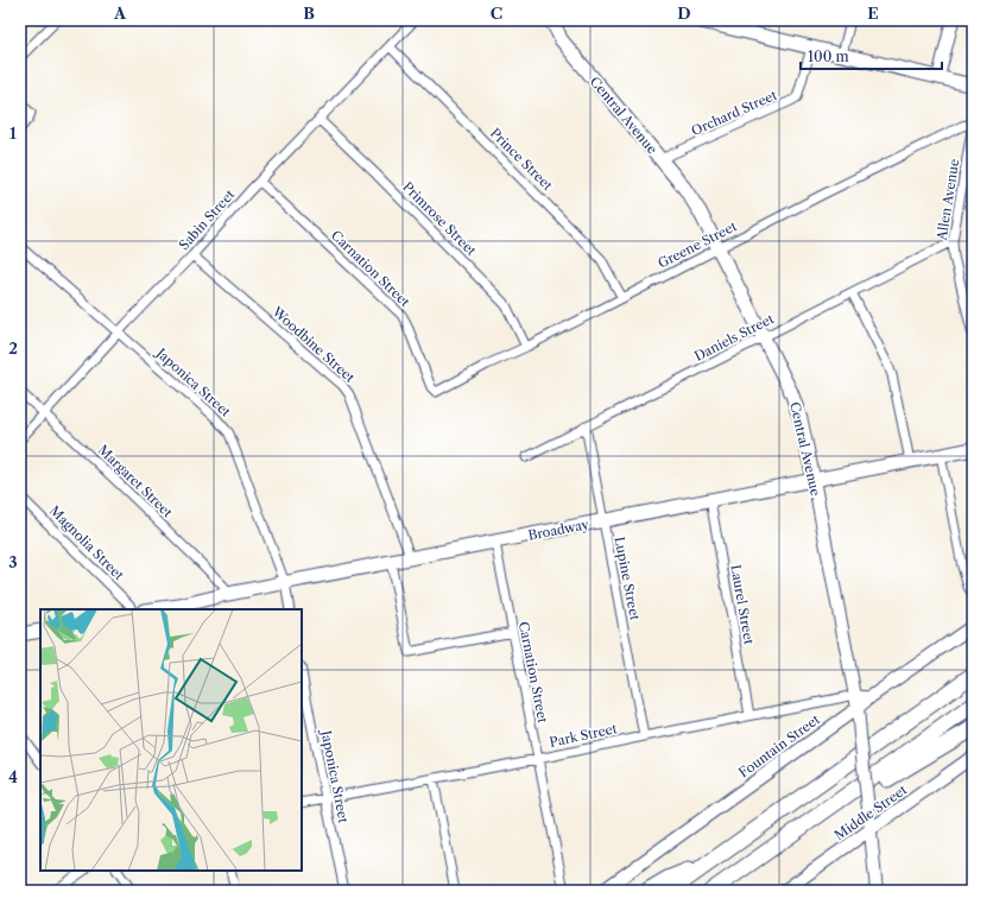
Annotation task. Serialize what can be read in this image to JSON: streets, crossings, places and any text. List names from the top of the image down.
{
  "streets": {
    "main road": ["Central Avenue", "Broadway"],
    "street": [
      "Orchard Street",
      "Prince Street",
      "Allen Avenue",
      "Primrose Street",
      "Sabin Street",
      "Greene Street",
      "Carnation Street",
      "Daniels Street",
      "Woodbine Street",
      "Japonica Street",
      "Margaret Street",
      "Magnolia Street",
      "Lupine Street",
      "Laurel Street",
      "Park Street",
      "Fountain Street",
      "Middle Street"
    ]
  },
  "crossings": [
    ["Orchard Street", "Central Avenue"],
    ["Central Avenue", "Greene Street"],
    ["Central Avenue", "Daniels Street"],
    ["Central Avenue", "Broadway"],
    ["Central Avenue", "Park Street"],
    ["Central Avenue", "Fountain Street"],
    ["Central Avenue", "Middle Street"],
    ["Prince Street", "Sabin Street"],
    ["Prince Street", "Greene Street"],
    ["Allen Avenue", "Greene Street"],
    ["Allen Avenue", "Daniels Street"],
    ["Primrose Street", "Sabin Street"],
    ["Primrose Street", "Greene Street"],
    ["Sabin Street", "Carnation Street"],
    ["Sabin Street", "Woodbine Street"],
    ["Sabin Street", "Japonica Street"],
    ["Sabin Street", "Margaret Street"],
    ["Greene Street", "Carnation Street"],
    ["Carnation Street", "Broadway"],
    ["Carnation Street", "Park Street"],
    ["Daniels Street", "Lupine Street"],
    ["Woodbine Street", "Broadway"],
    ["Japonica Street", "Broadway"],
    ["Japonica Street", "Park Street"],
    ["Margaret Street", "Broadway"],
    ["Broadway", "Lupine Street"],
    ["Broadway", "Laurel Street"],
    ["Lupine Street", "Park Street"],
    ["Laurel Street", "Park Street"],
    ["Park Street", "Fountain Street"]
  ],
  "scale_bar": "100 m",
  "grid": {
    "columns": [
      "A",
      "B",
      "C",
      "D",
      "E"
    ],
    "rows": [
      "1",
      "2",
      "3",
      "4"
    ]
  }
}
